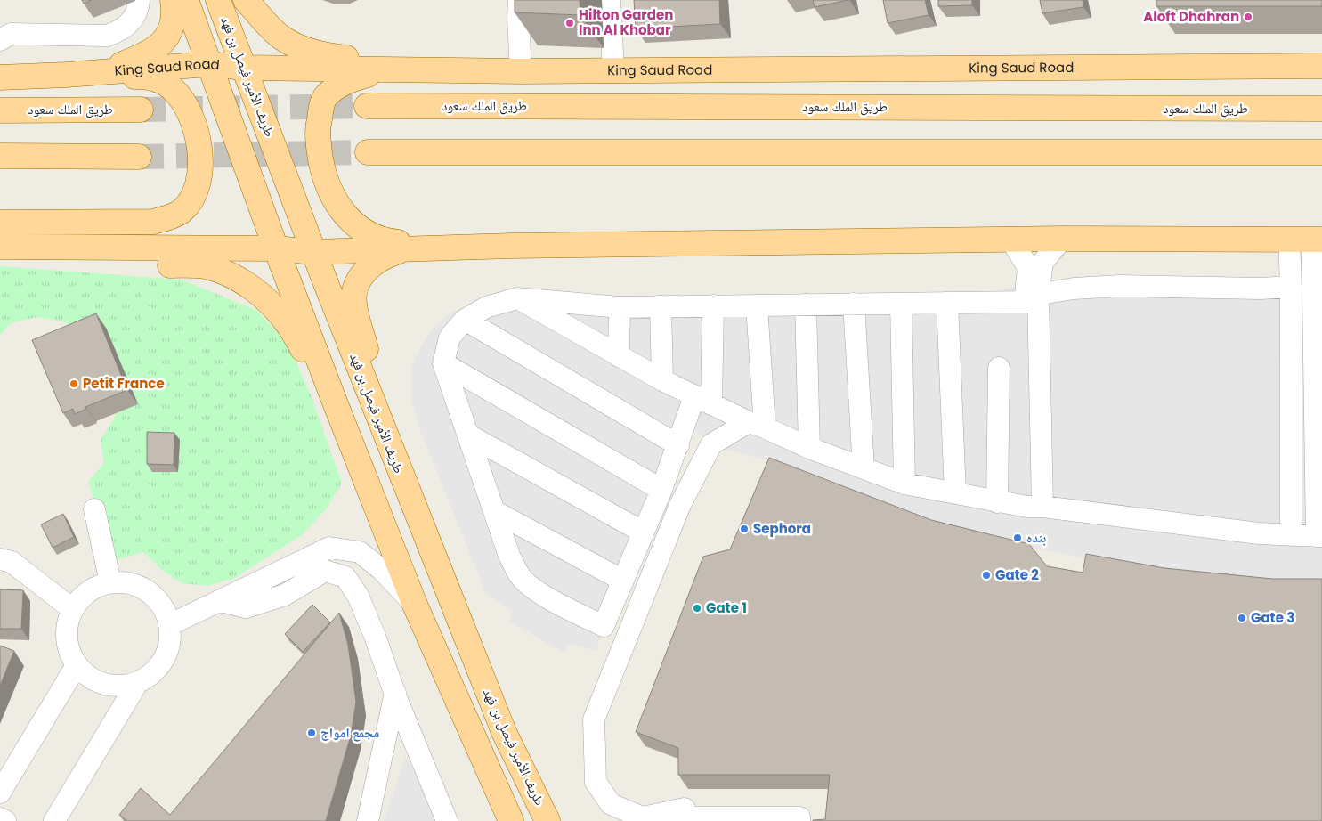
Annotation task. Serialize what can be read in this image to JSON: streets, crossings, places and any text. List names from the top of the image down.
{
  "streets": {
    "main road": ["King Saud Road", "طريف الأمير فيصل بن فهد", "طريق الملك سعود"]
  },
  "crossings": [
    ["King Saud Road", "طريف الأمير فيصل بن فهد"]
  ],
  "places": [
    "Aloft Dhahran",
    "Hilton Garden Inn Al Khobar",
    "Petit France",
    "Sephora",
    "بنده",
    "Gate 2",
    "Gate 1",
    "Gate 3",
    "مجمع امواج"
  ]
}
